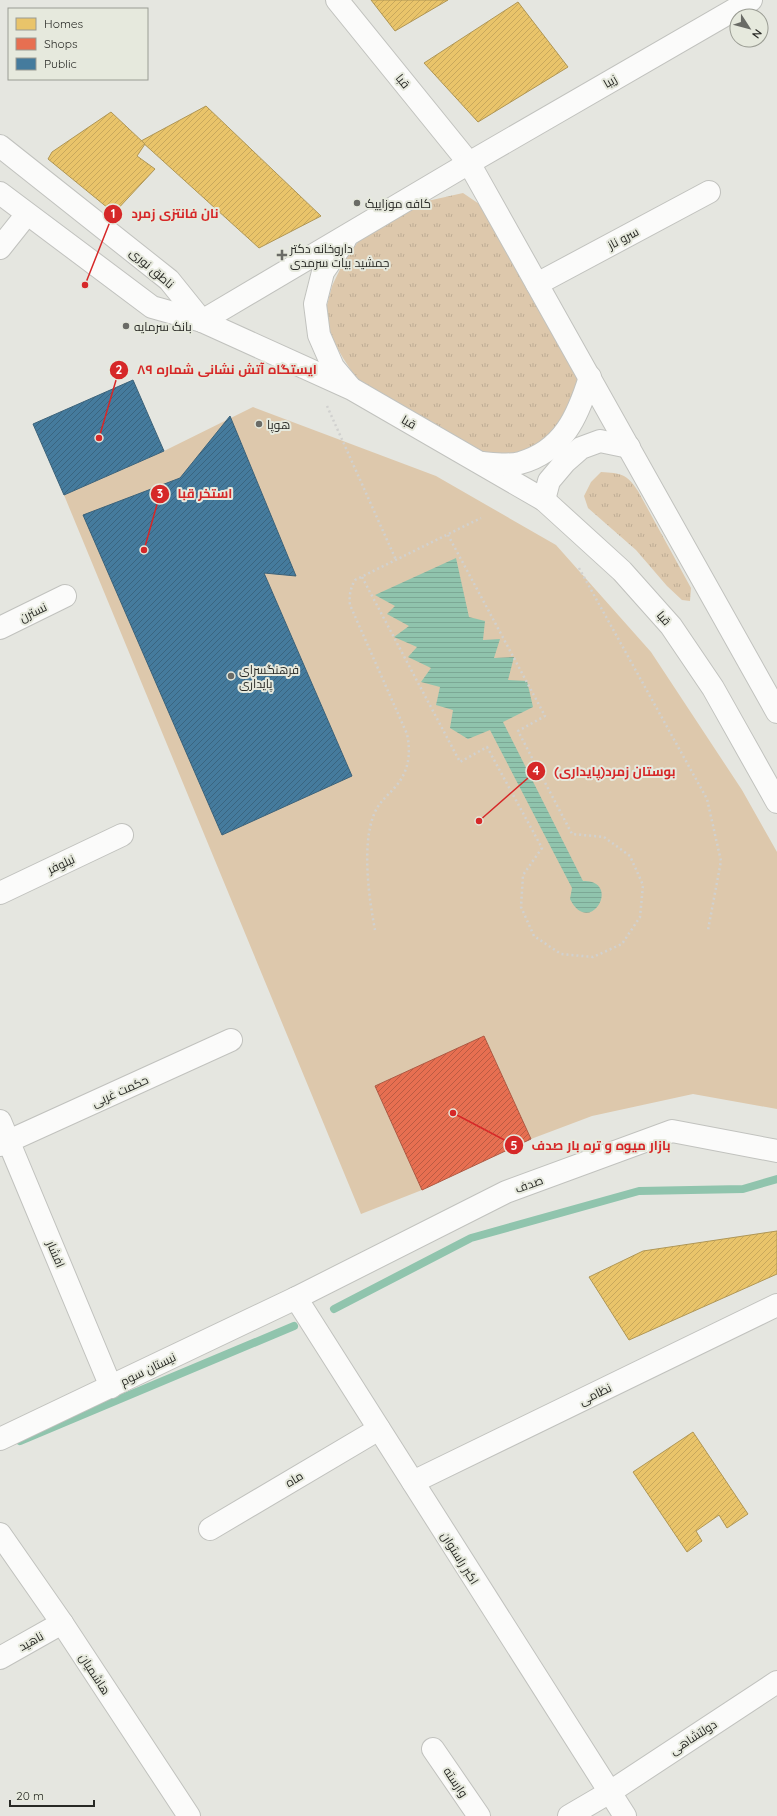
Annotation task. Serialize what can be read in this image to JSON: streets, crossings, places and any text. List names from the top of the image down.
{
  "streets": {
    "street": [
      "قبا",
      "زیبا",
      "سرو ناز",
      "ناطق نوری",
      "نسترن",
      "نیلوفر",
      "حکمت غربی",
      "صدف",
      "افشار",
      "نیستان سوم",
      "نظامی",
      "ماه",
      "اکبر راستوان",
      "ناهید",
      "هاشمیان",
      "دولتشاهی",
      "وارسته"
    ]
  },
  "crossings": [
    ["قبا", "زیبا"],
    ["قبا", "سرو ناز"],
    ["قبا", "ناطق نوری"],
    ["حکمت غربی", "افشار"],
    ["صدف", "نیستان سوم"],
    ["صدف", "اکبر راستوان"],
    ["افشار", "نیستان سوم"],
    ["نیستان سوم", "اکبر راستوان"],
    ["نظامی", "اکبر راستوان"],
    ["ماه", "اکبر راستوان"],
    ["اکبر راستوان", "دولتشاهی"],
    ["ناهید", "هاشمیان"]
  ],
  "places": {
    "other": [
      "کافه موزاییک",
      "نان فانتزی زمرد",
      "بانک سرمایه",
      "هوپا",
      "ایستگاه آتش نشانی شماره ۸۹",
      "استخر قبا",
      "فرهنگسرای پایداری",
      "بوستان زمرد(پایداری)",
      "بازار میوه و تره بار صدف"
    ],
    "health": ["داروخانه دکتر جمشید بیات سرمدی"]
  },
  "legend": ["Homes", "Shops", "Public"],
  "scale_bar": "20 m",
  "north": "bottom right"
}
